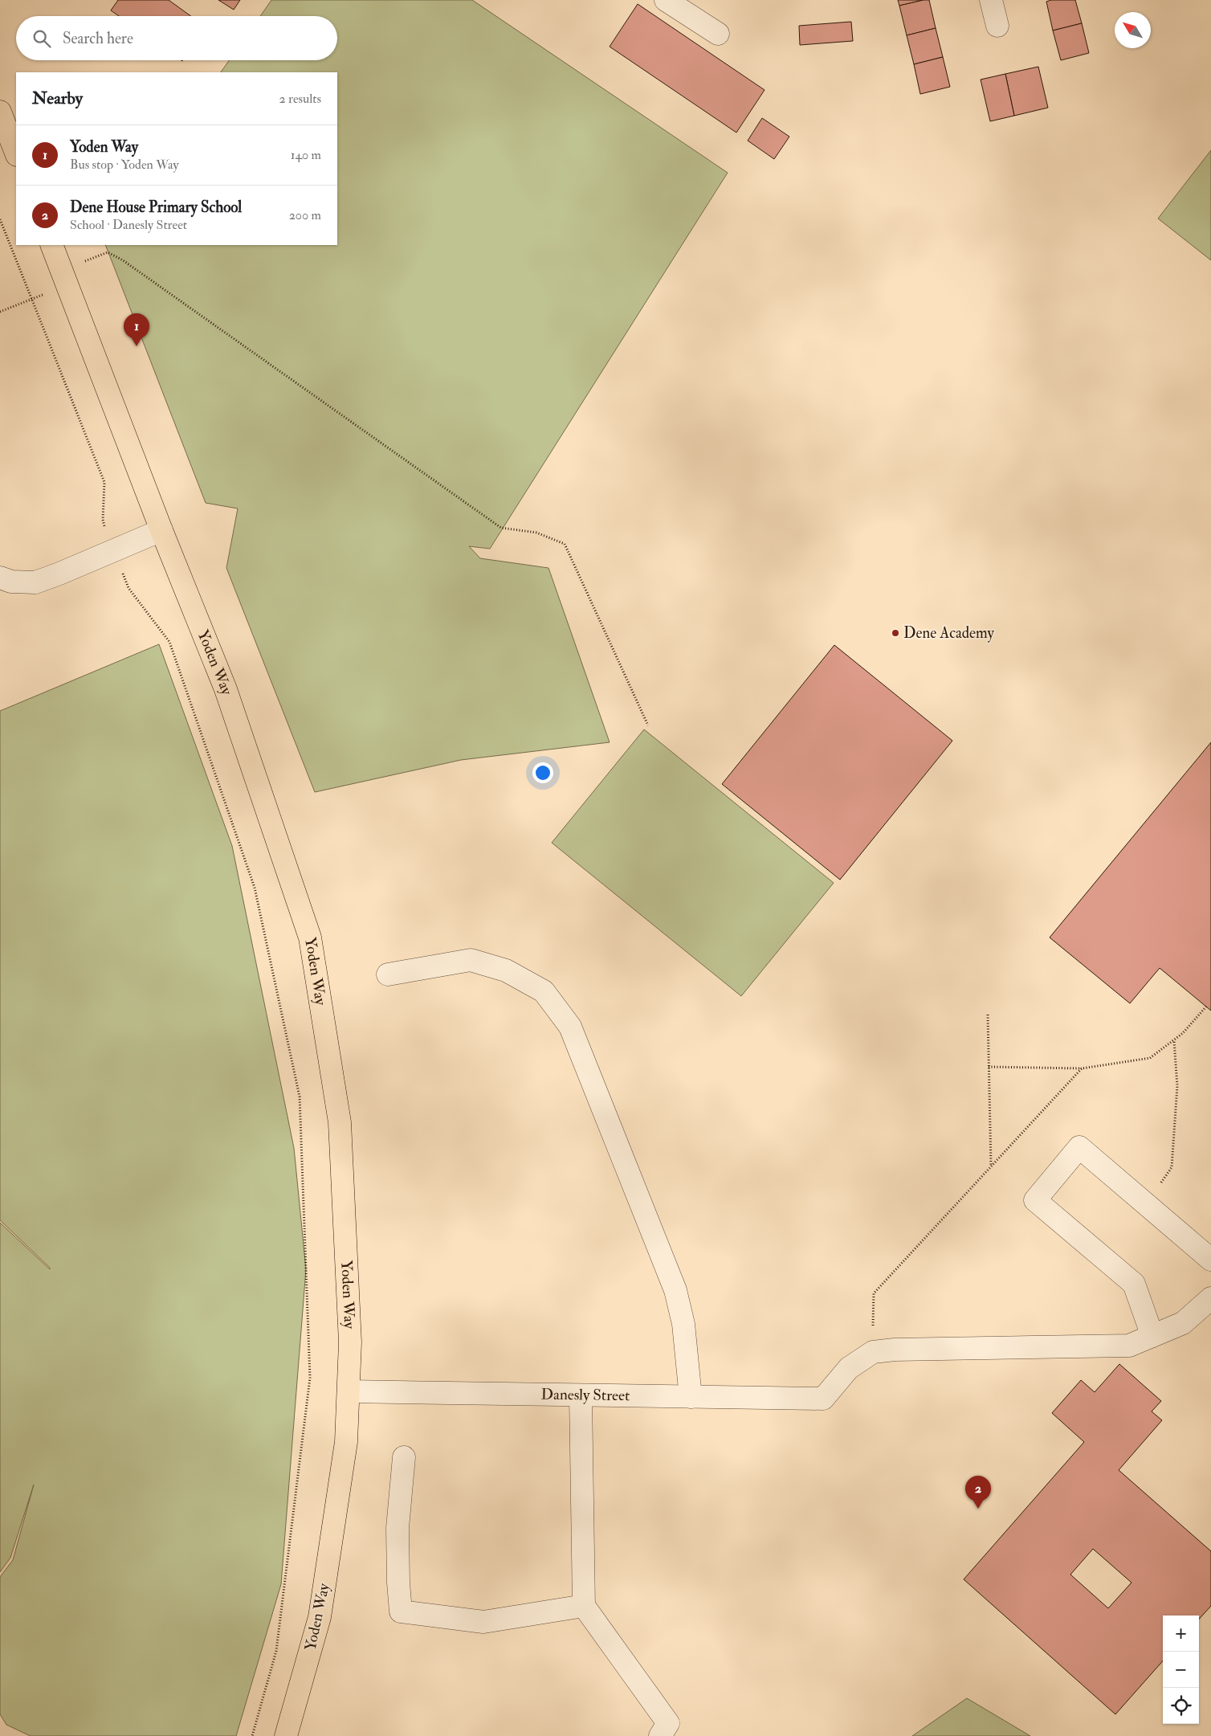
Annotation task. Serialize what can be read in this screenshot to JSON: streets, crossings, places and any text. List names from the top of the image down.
{
  "streets": {
    "main road": ["Yoden Way"],
    "street": ["Danesly Street"]
  },
  "crossings": [
    ["Yoden Way", "Danesly Street"]
  ],
  "places": ["Dene Academy"],
  "north": "top left",
  "page": {
    "search": "Search here",
    "heading": ["Nearby", "2 results"],
    "list": [
      {
        "mark": "1",
        "name": "Yoden Way",
        "note": "Bus stop · Yoden Way",
        "value": "140 m"
      },
      {
        "mark": "2",
        "name": "Dene House Primary School",
        "note": "School · Danesly Street",
        "value": "200 m"
      }
    ],
    "pins": ["1", "2"],
    "map_buttons": ["+", "−"]
  }
}
